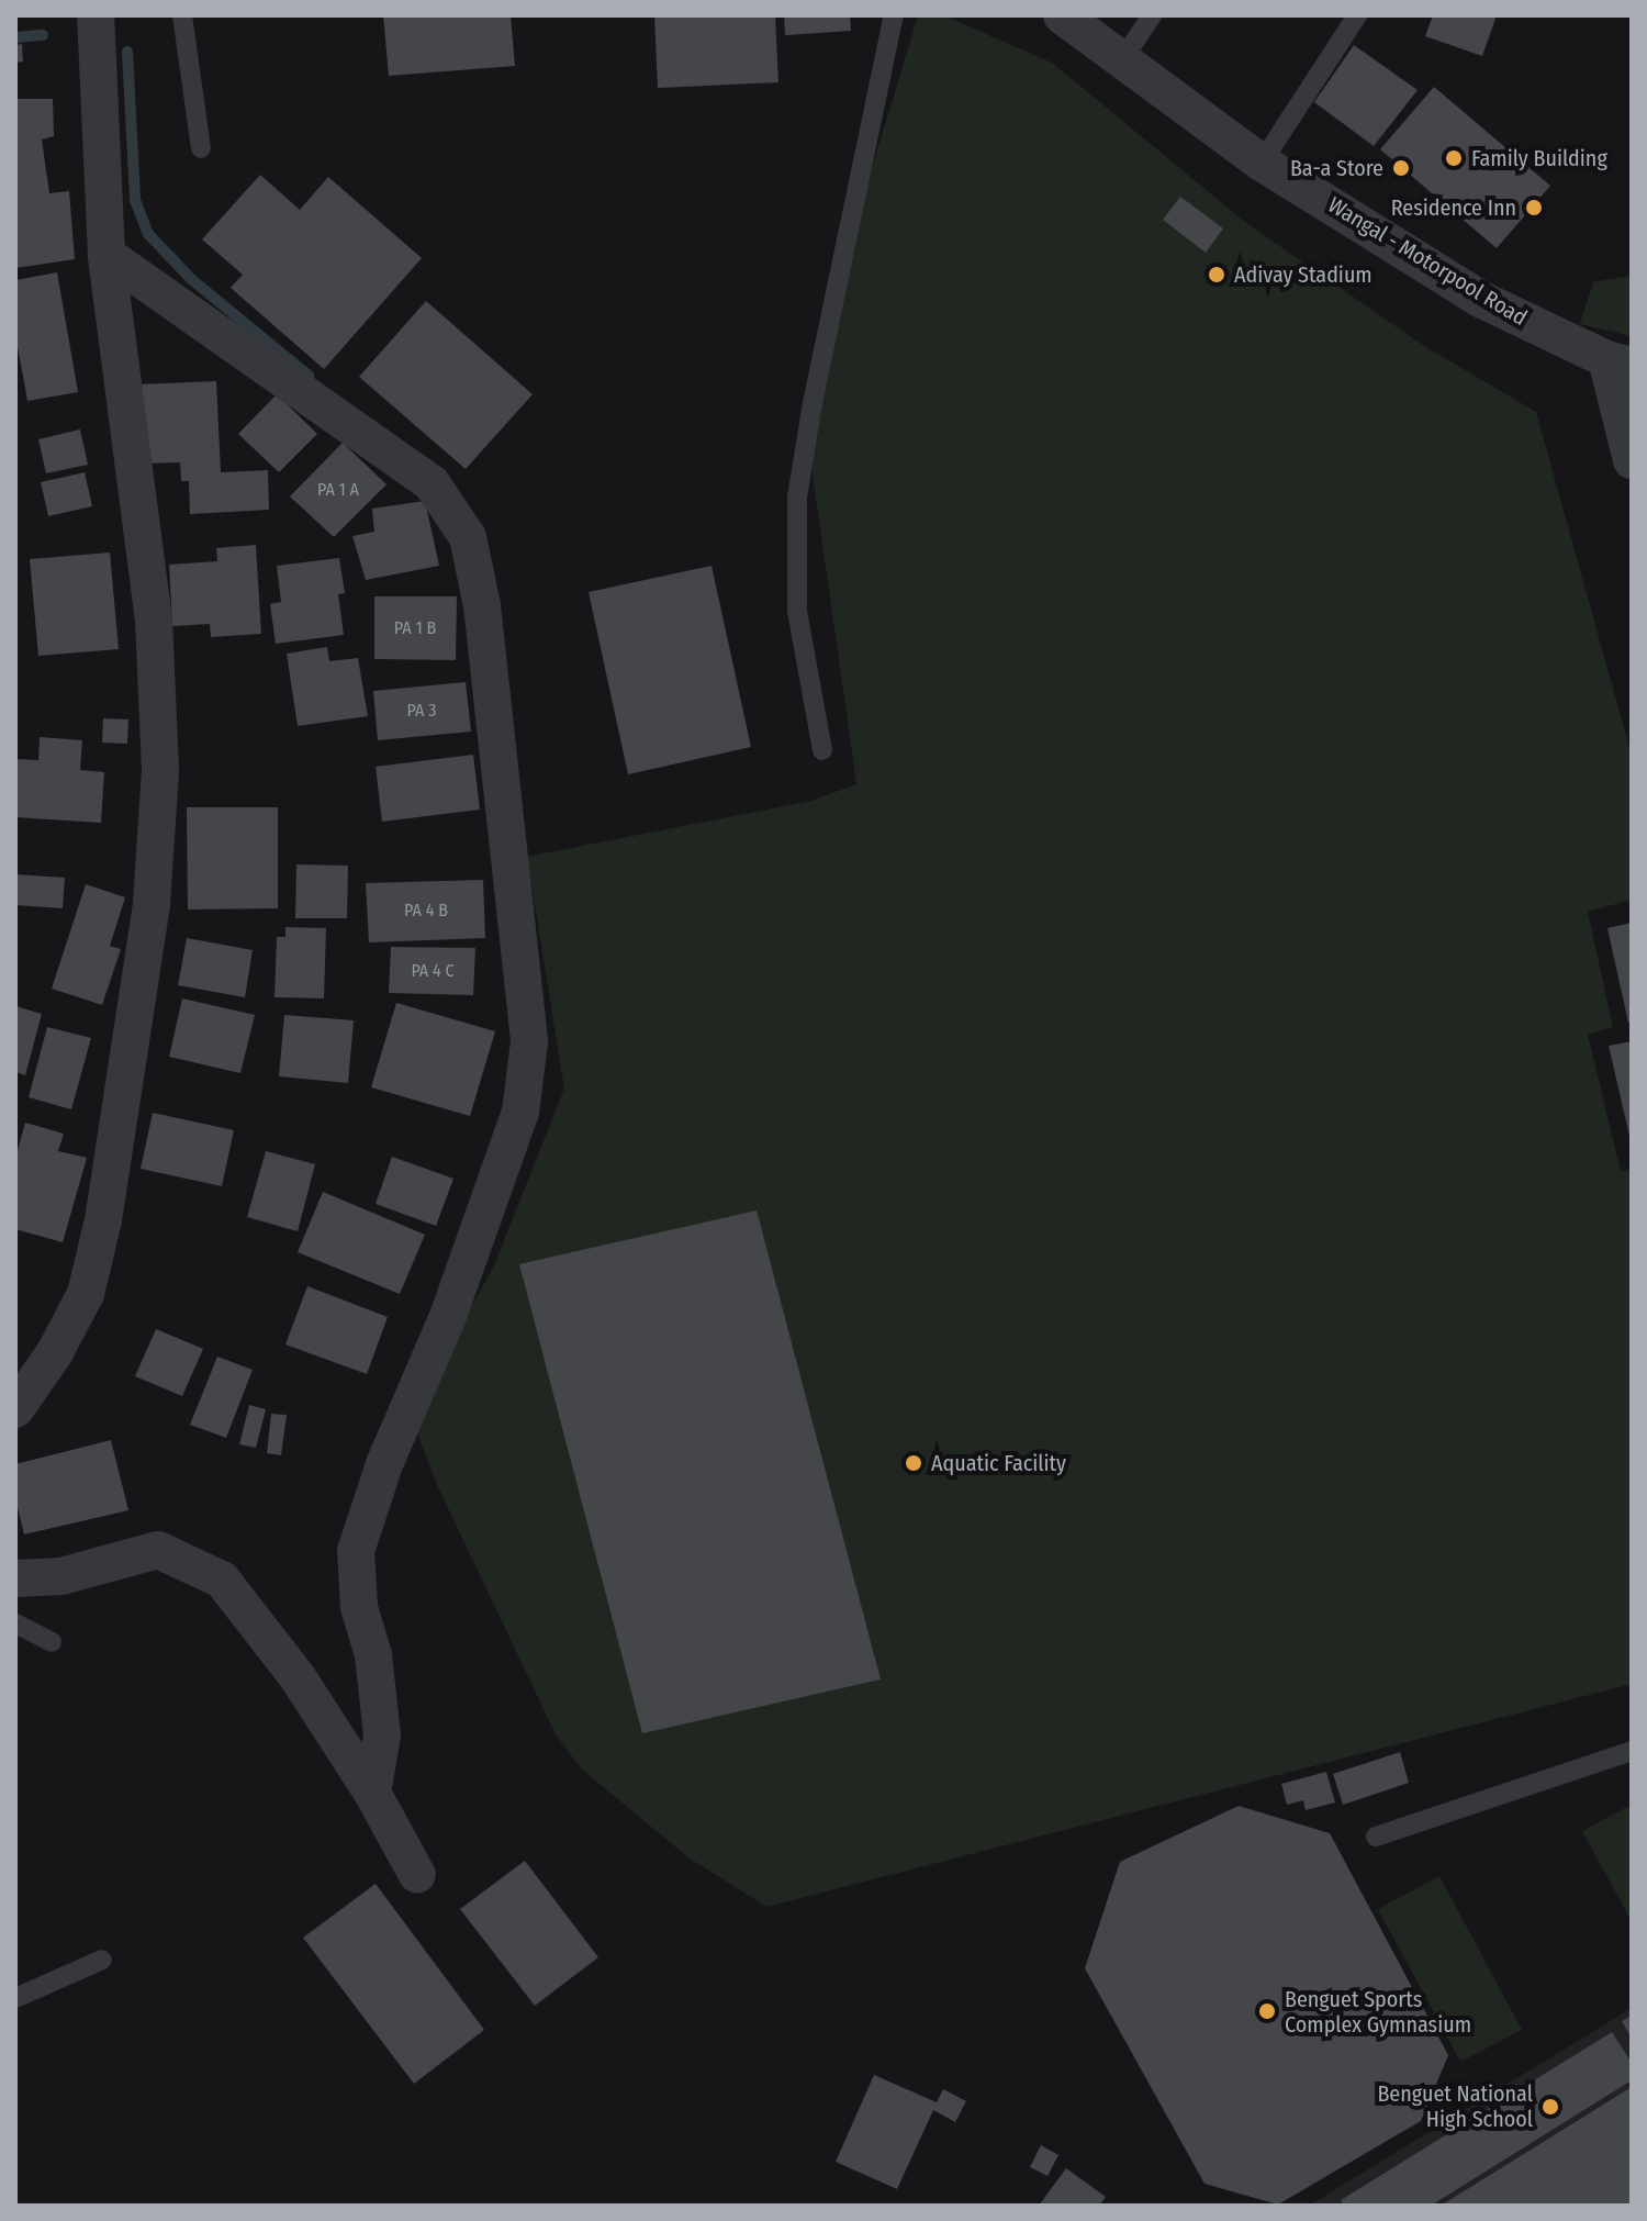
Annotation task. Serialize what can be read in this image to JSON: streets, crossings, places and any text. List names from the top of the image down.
{
  "streets": {
    "street": ["Wangal - Motorpool Road"]
  },
  "places": [
    "Family Building",
    "Ba-a Store",
    "Residence Inn",
    "Adivay Stadium",
    "Aquatic Facility",
    "Benguet Sports Complex Gymnasium",
    "Benguet National High School"
  ],
  "house_numbers": [
    "PA 1 A",
    "PA 1 B",
    "PA 3",
    "PA 4 B",
    "PA 4 C"
  ]
}
